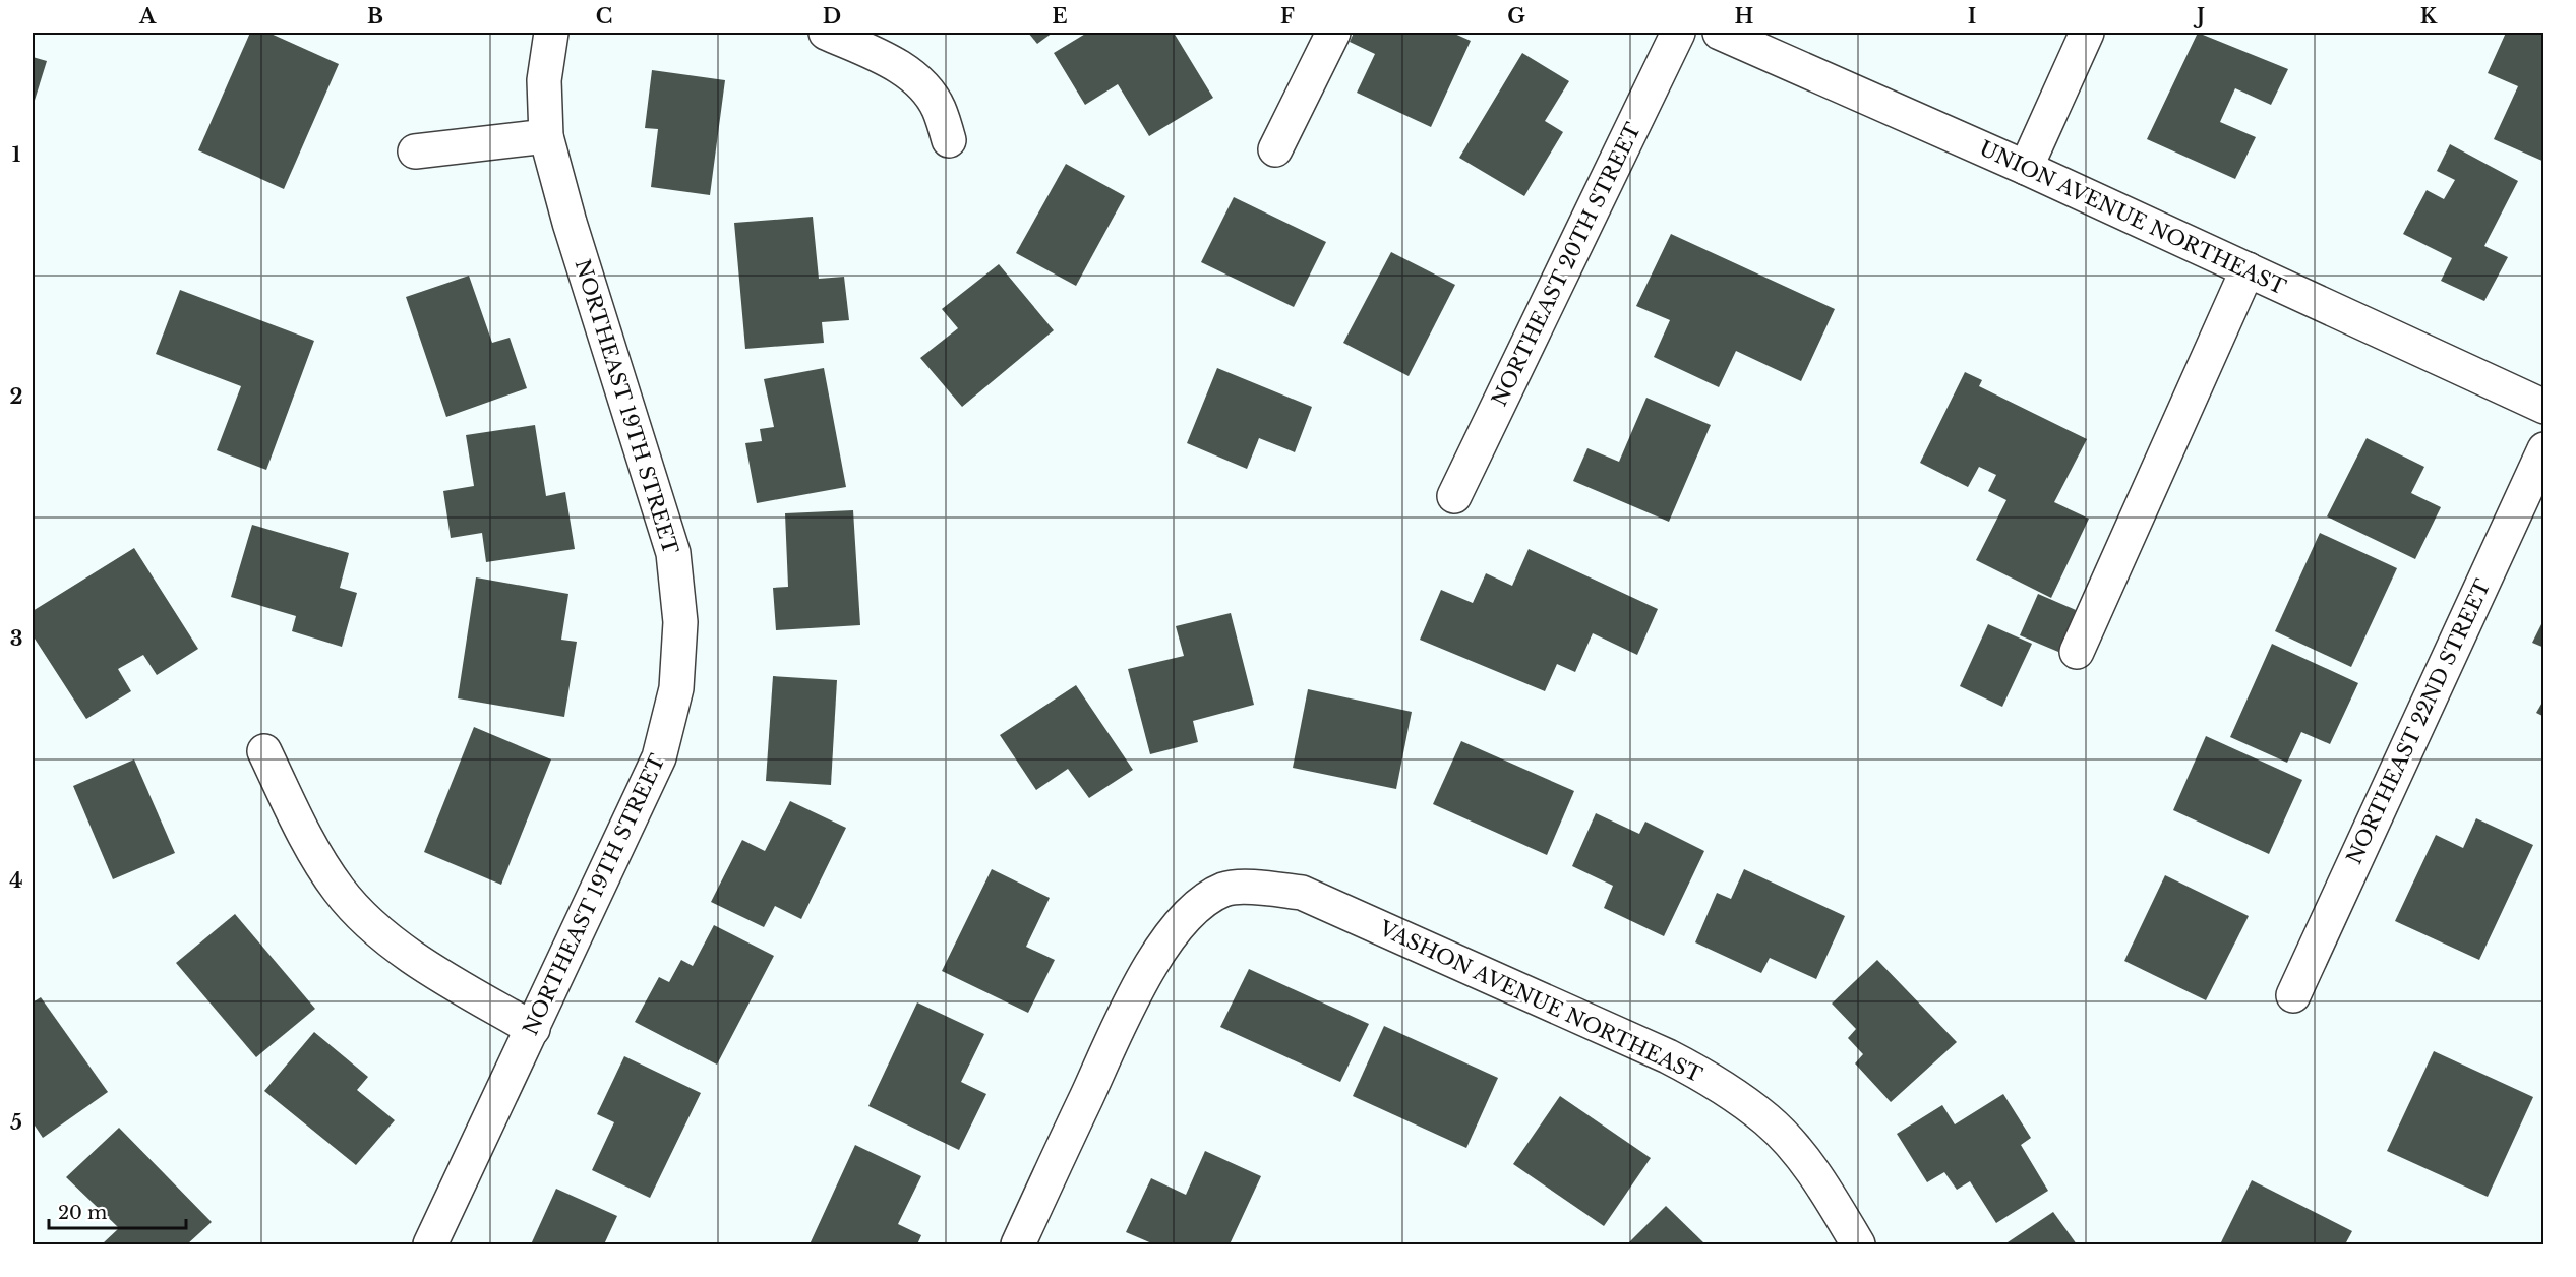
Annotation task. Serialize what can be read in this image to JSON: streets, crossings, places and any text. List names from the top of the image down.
{
  "streets": {
    "street": [
      "UNION AVENUE NORTHEAST",
      "NORTHEAST 20TH STREET",
      "NORTHEAST 19TH STREET",
      "NORTHEAST 22ND STREET",
      "VASHON AVENUE NORTHEAST"
    ]
  },
  "scale_bar": "20 m",
  "grid": {
    "columns": [
      "A",
      "B",
      "C",
      "D",
      "E",
      "F",
      "G",
      "H",
      "I",
      "J",
      "K"
    ],
    "rows": [
      "1",
      "2",
      "3",
      "4",
      "5"
    ]
  }
}
